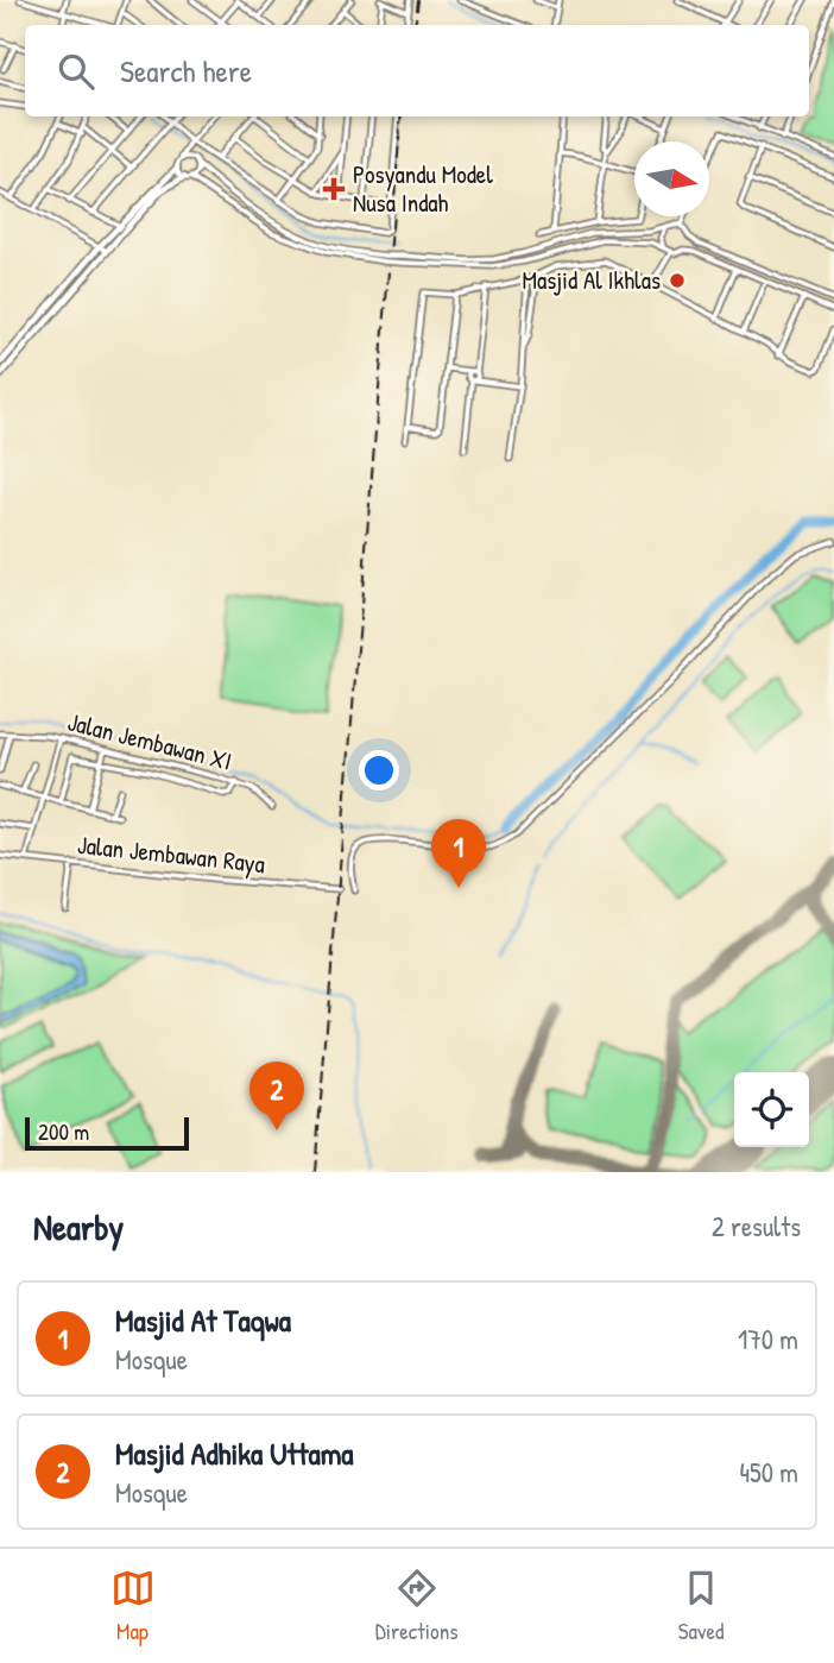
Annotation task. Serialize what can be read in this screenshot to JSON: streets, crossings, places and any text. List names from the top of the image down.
{
  "streets": {
    "street": ["Jalan Jembawan XI", "Jalan Jembawan Raya"]
  },
  "places": {
    "health": ["Posyandu Model Nusa Indah"],
    "other": ["Masjid Al Ikhlas"]
  },
  "scale_bar": "200 m",
  "north": "right",
  "page": {
    "search": "Search here",
    "pins": ["1", "2"],
    "scale": "200 m",
    "heading": ["Nearby", "2 results"],
    "list": [
      {
        "mark": "1",
        "name": "Masjid At Taqwa",
        "note": "Mosque",
        "value": "170 m"
      },
      {
        "mark": "2",
        "name": "Masjid Adhika Uttama",
        "note": "Mosque",
        "value": "450 m"
      }
    ],
    "nav": ["Map", "Directions", "Saved"]
  }
}
